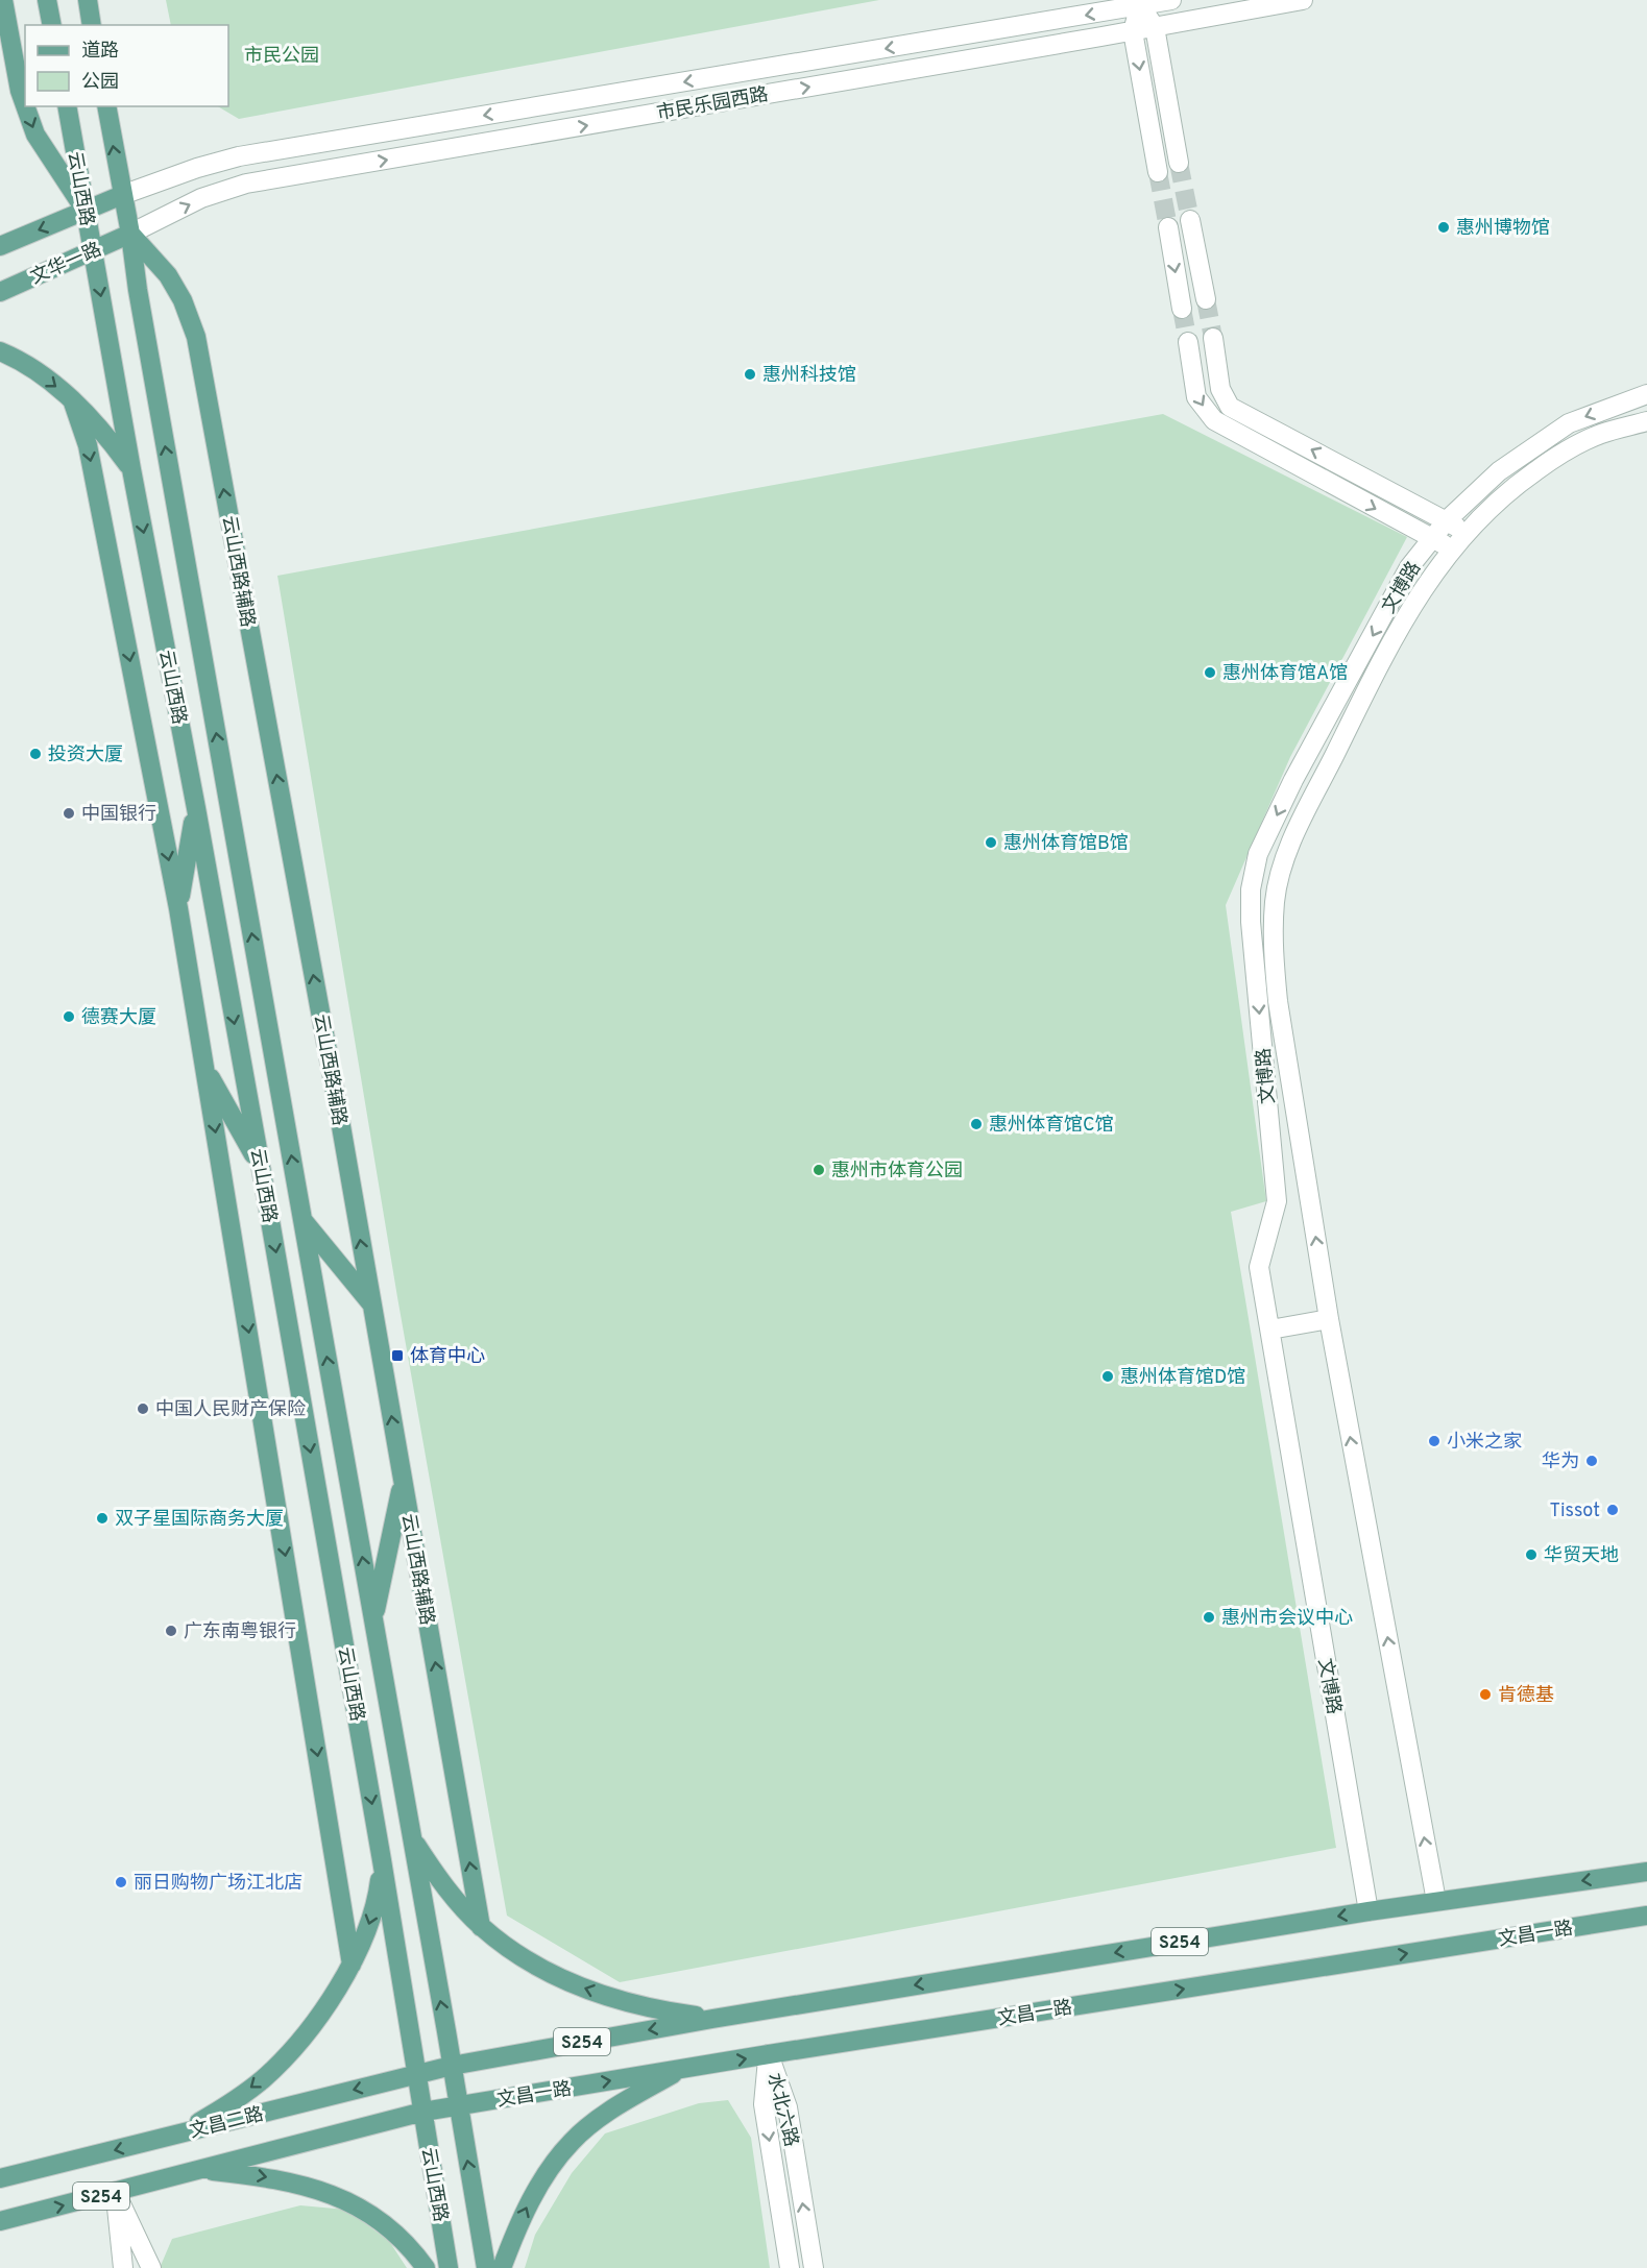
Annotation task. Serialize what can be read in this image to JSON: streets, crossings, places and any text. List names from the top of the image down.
{
  "streets": {
    "main road": [
      "云山西路",
      "文华一路",
      "云山西路辅路",
      "文昌一路",
      "S254",
      "文昌二路"
    ],
    "street": ["市民乐园西路", "文博路", "水北六路"]
  },
  "crossings": [
    ["市民乐园西路", "云山西路"],
    ["市民乐园西路", "文华一路"],
    ["市民乐园西路", "云山西路辅路"],
    ["云山西路", "文华一路"],
    ["云山西路", "云山西路辅路"],
    ["云山西路", "文昌一路"],
    ["云山西路", "S254"],
    ["云山西路", "文昌二路"],
    ["文华一路", "云山西路辅路"],
    ["文博路", "S254"],
    ["文昌一路", "水北六路"],
    ["文昌一路", "文昌二路"],
    ["S254", "文昌二路"]
  ],
  "parks": ["市民公园"],
  "places": {
    "other": [
      "惠州博物馆",
      "惠州科技馆",
      "惠州体育馆A馆",
      "投资大厦",
      "中国银行",
      "惠州体育馆B馆",
      "德赛大厦",
      "惠州体育馆C馆",
      "惠州市体育公园",
      "惠州体育馆D馆",
      "中国人民财产保险",
      "小米之家",
      "华为",
      "Tissot",
      "双子星国际商务大厦",
      "华贸天地",
      "惠州市会议中心",
      "广东南粤银行",
      "肯德基",
      "丽日购物广场江北店"
    ],
    "transit": ["体育中心"]
  },
  "legend": ["道路", "公园"]
}
